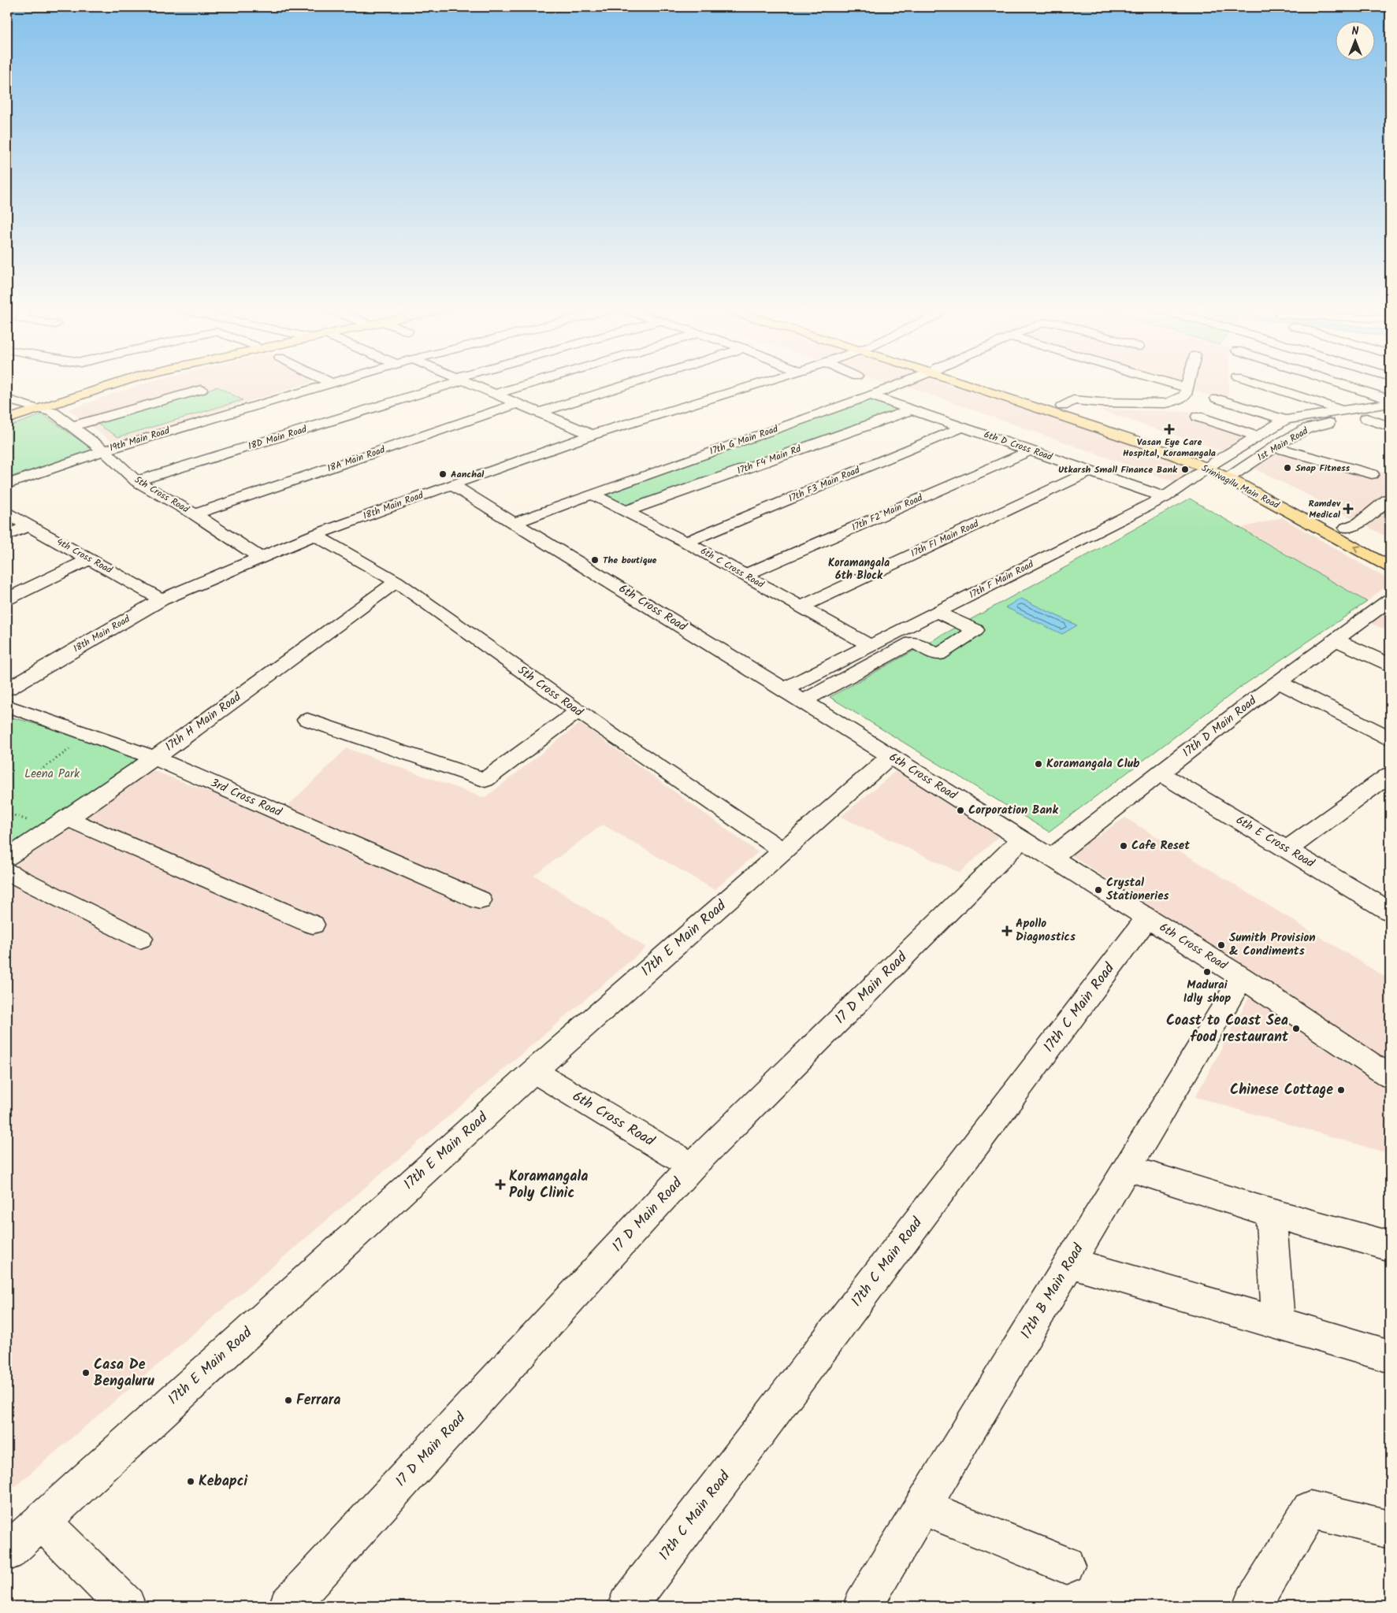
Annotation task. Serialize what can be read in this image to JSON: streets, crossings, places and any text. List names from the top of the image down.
{
  "streets": {
    "main road": ["Srinivagilu Main Road"],
    "street": [
      "18D Main Road",
      "19th Main Road",
      "17th G Main Road",
      "1st Main Road",
      "6th D Cross Road",
      "18A Main Road",
      "17th F4 Main Rd",
      "17th F3 Main Road",
      "5th Cross Road",
      "18th Main Road",
      "17th F2 Main Road",
      "17th F1 Main Road",
      "4th Cross Road",
      "6th C Cross Road",
      "17th F Main Road",
      "6th Cross Road",
      "17th H Main Road",
      "17th D Main Road",
      "3rd Cross Road",
      "6th E Cross Road",
      "17th E Main Road",
      "17 D Main Road",
      "17th C Main Road",
      "17th B Main Road"
    ]
  },
  "crossings": [
    ["18D Main Road", "5th Cross Road"],
    ["19th Main Road", "5th Cross Road"],
    ["17th G Main Road", "6th D Cross Road"],
    ["17th G Main Road", "6th C Cross Road"],
    ["17th G Main Road", "6th Cross Road"],
    ["1st Main Road", "Srinivagilu Main Road"],
    ["6th D Cross Road", "17th F4 Main Rd"],
    ["6th D Cross Road", "17th F3 Main Road"],
    ["6th D Cross Road", "17th F2 Main Road"],
    ["6th D Cross Road", "17th F1 Main Road"],
    ["6th D Cross Road", "17th F Main Road"],
    ["18A Main Road", "5th Cross Road"],
    ["17th F4 Main Rd", "6th C Cross Road"],
    ["17th F3 Main Road", "6th C Cross Road"],
    ["Srinivagilu Main Road", "17th F Main Road"],
    ["5th Cross Road", "18th Main Road"],
    ["5th Cross Road", "17th H Main Road"],
    ["5th Cross Road", "17th E Main Road"],
    ["18th Main Road", "4th Cross Road"],
    ["18th Main Road", "6th Cross Road"],
    ["17th F2 Main Road", "6th C Cross Road"],
    ["17th F1 Main Road", "6th C Cross Road"],
    ["6th C Cross Road", "17th F Main Road"],
    ["17th F Main Road", "6th Cross Road"],
    ["6th Cross Road", "17th D Main Road"],
    ["6th Cross Road", "17th E Main Road"],
    ["6th Cross Road", "17 D Main Road"],
    ["6th Cross Road", "17th C Main Road"],
    ["6th Cross Road", "17th B Main Road"],
    ["17th H Main Road", "3rd Cross Road"],
    ["17th D Main Road", "6th E Cross Road"]
  ],
  "districts": ["Koramangala 6th Block"],
  "parks": ["Leena Park"],
  "places": {
    "health": [
      "Vasan Eye Care Hospital, Koramangala",
      "Ramdev Medical",
      "Apollo Diagnostics",
      "Koramangala Poly Clinic"
    ],
    "other": [
      "Snap Fitness",
      "Utkarsh Small Finance Bank",
      "Aanchal",
      "The boutique",
      "Koramangala Club",
      "Corporation Bank",
      "Cafe Reset",
      "Crystal Stationeries",
      "Sumith Provision & Condiments",
      "Madurai Idly shop",
      "Coast to Coast Sea food restaurant",
      "Chinese Cottage",
      "Casa De Bengaluru",
      "Ferrara",
      "Kebapci"
    ]
  },
  "north": "top"
}
